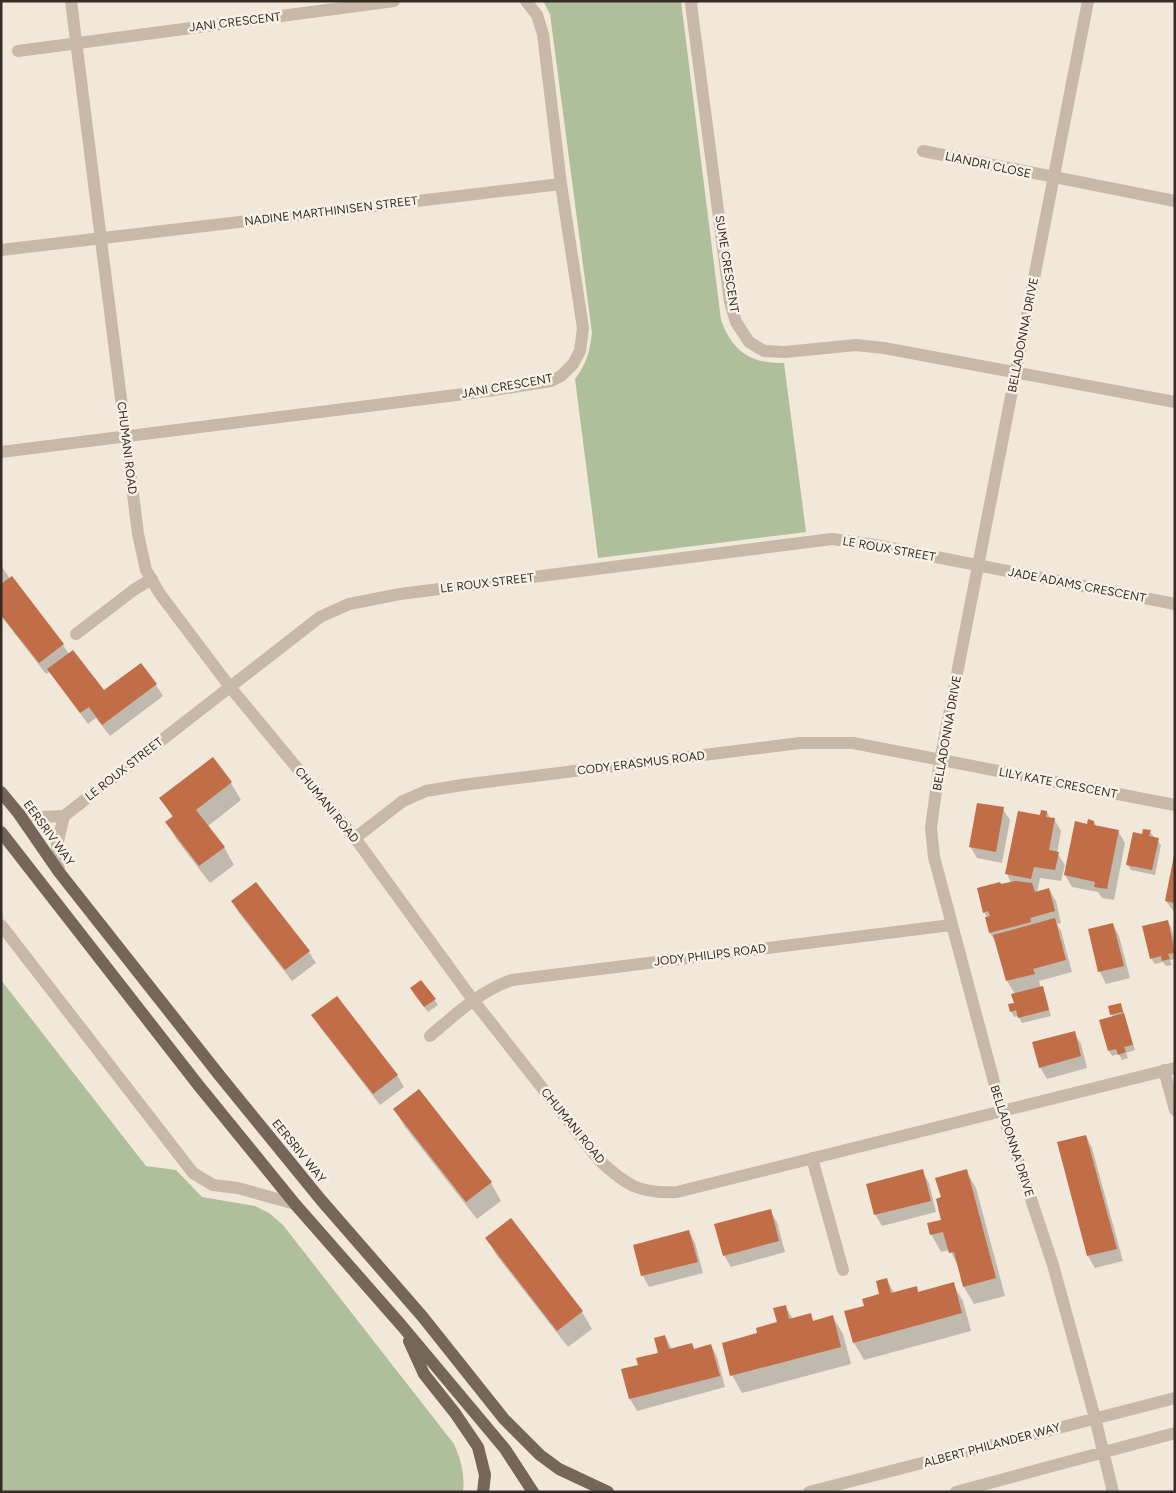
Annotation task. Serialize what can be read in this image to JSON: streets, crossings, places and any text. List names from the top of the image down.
{
  "streets": {
    "main road": ["EERSRIV WAY"],
    "street": [
      "JANI CRESCENT",
      "LIANDRI CLOSE",
      "NADINE MARTHINISEN STREET",
      "SUME CRESCENT",
      "BELLADONNA DRIVE",
      "CHUMANI ROAD",
      "LE ROUX STREET",
      "JADE ADAMS CRESCENT",
      "CODY ERASMUS ROAD",
      "LILY KATE CRESCENT",
      "JODY PHILIPS ROAD",
      "ALBERT PHILANDER WAY"
    ]
  },
  "crossings": [
    ["JANI CRESCENT", "NADINE MARTHINISEN STREET"],
    ["JANI CRESCENT", "CHUMANI ROAD"],
    ["LIANDRI CLOSE", "BELLADONNA DRIVE"],
    ["NADINE MARTHINISEN STREET", "CHUMANI ROAD"],
    ["SUME CRESCENT", "BELLADONNA DRIVE"],
    ["BELLADONNA DRIVE", "CHUMANI ROAD"],
    ["BELLADONNA DRIVE", "LE ROUX STREET"],
    ["BELLADONNA DRIVE", "JADE ADAMS CRESCENT"],
    ["BELLADONNA DRIVE", "CODY ERASMUS ROAD"],
    ["BELLADONNA DRIVE", "LILY KATE CRESCENT"],
    ["BELLADONNA DRIVE", "JODY PHILIPS ROAD"],
    ["BELLADONNA DRIVE", "ALBERT PHILANDER WAY"],
    ["CHUMANI ROAD", "LE ROUX STREET"],
    ["CHUMANI ROAD", "CODY ERASMUS ROAD"],
    ["CHUMANI ROAD", "JODY PHILIPS ROAD"],
    ["LE ROUX STREET", "JADE ADAMS CRESCENT"],
    ["CODY ERASMUS ROAD", "LILY KATE CRESCENT"]
  ]
}
